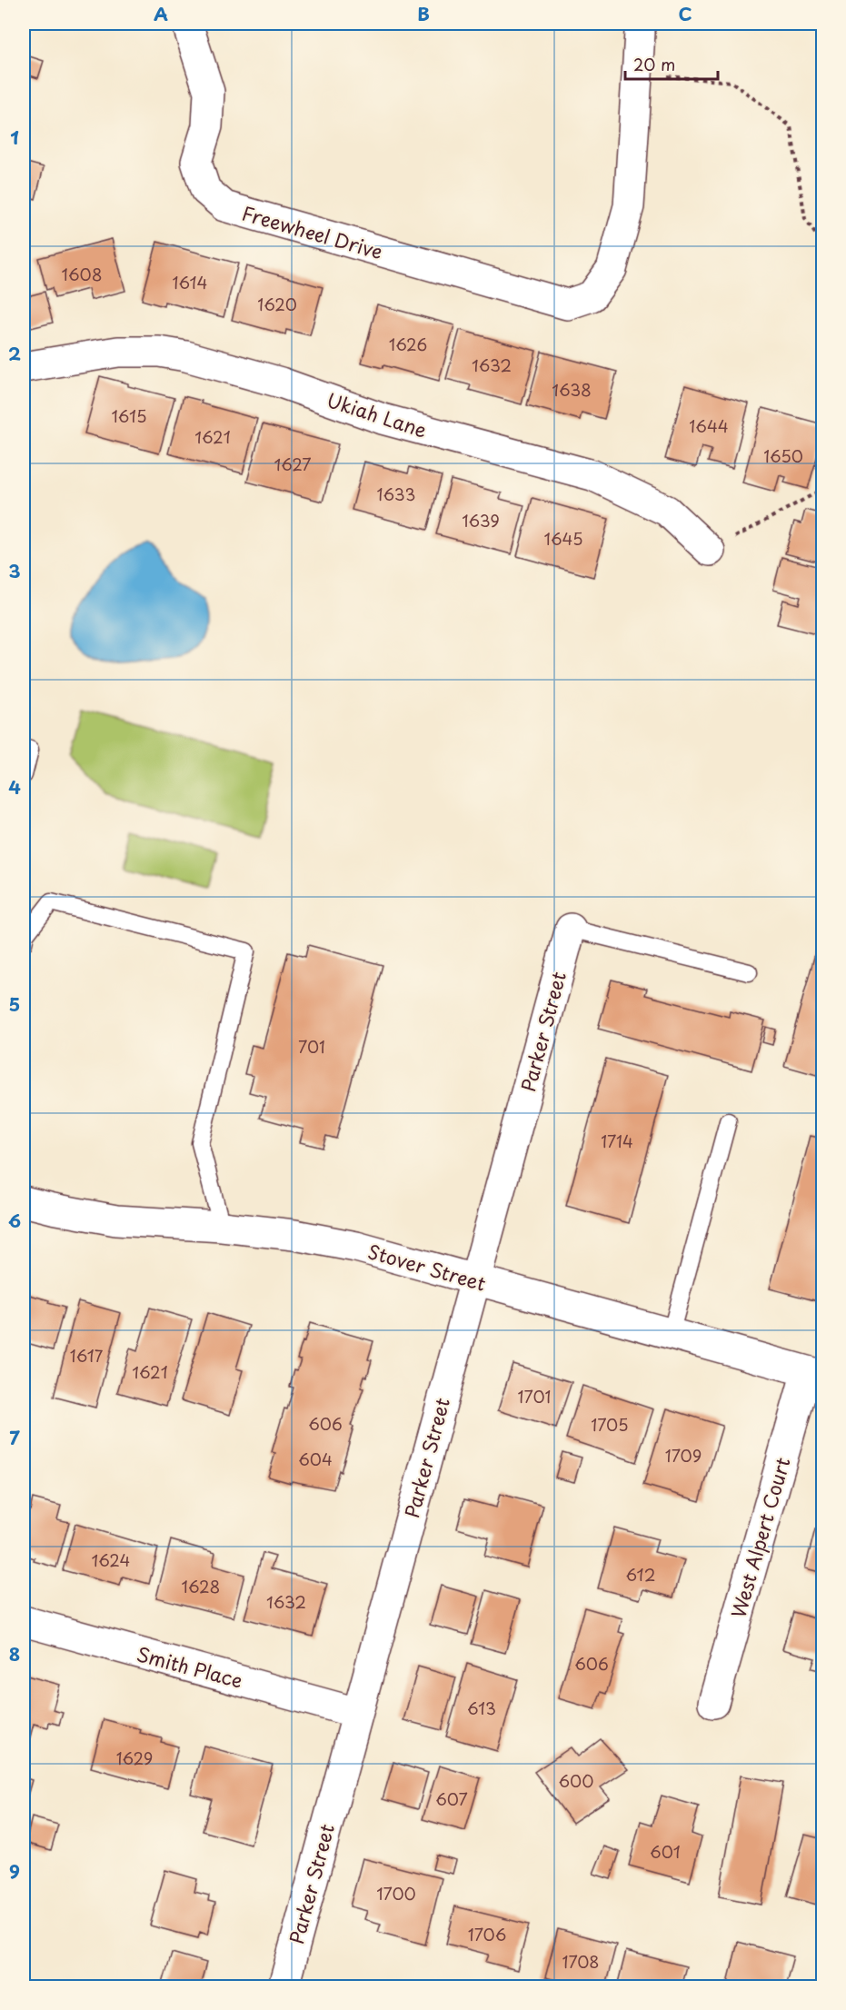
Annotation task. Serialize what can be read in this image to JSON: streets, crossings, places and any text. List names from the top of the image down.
{
  "streets": {
    "street": [
      "Freewheel Drive",
      "Ukiah Lane",
      "Parker Street",
      "Stover Street",
      "West Alpert Court",
      "Smith Place"
    ]
  },
  "crossings": [
    ["Parker Street", "Stover Street"],
    ["Parker Street", "Smith Place"],
    ["Stover Street", "West Alpert Court"]
  ],
  "house_numbers": [
    "1608",
    "1614",
    "1620",
    "1626",
    "1632",
    "1638",
    "1615",
    "1644",
    "1621",
    "1650",
    "1627",
    "1633",
    "1639",
    "1645",
    "701",
    "1714",
    "1617",
    "1621",
    "1701",
    "606",
    "1705",
    "1709",
    "604",
    "1624",
    "612",
    "1628",
    "1632",
    "606",
    "613",
    "1629",
    "600",
    "607",
    "601",
    "1700",
    "1706",
    "1708"
  ],
  "scale_bar": "20 m",
  "grid": {
    "columns": ["A", "B", "C"],
    "rows": [
      "1",
      "2",
      "3",
      "4",
      "5",
      "6",
      "7",
      "8",
      "9"
    ]
  }
}
